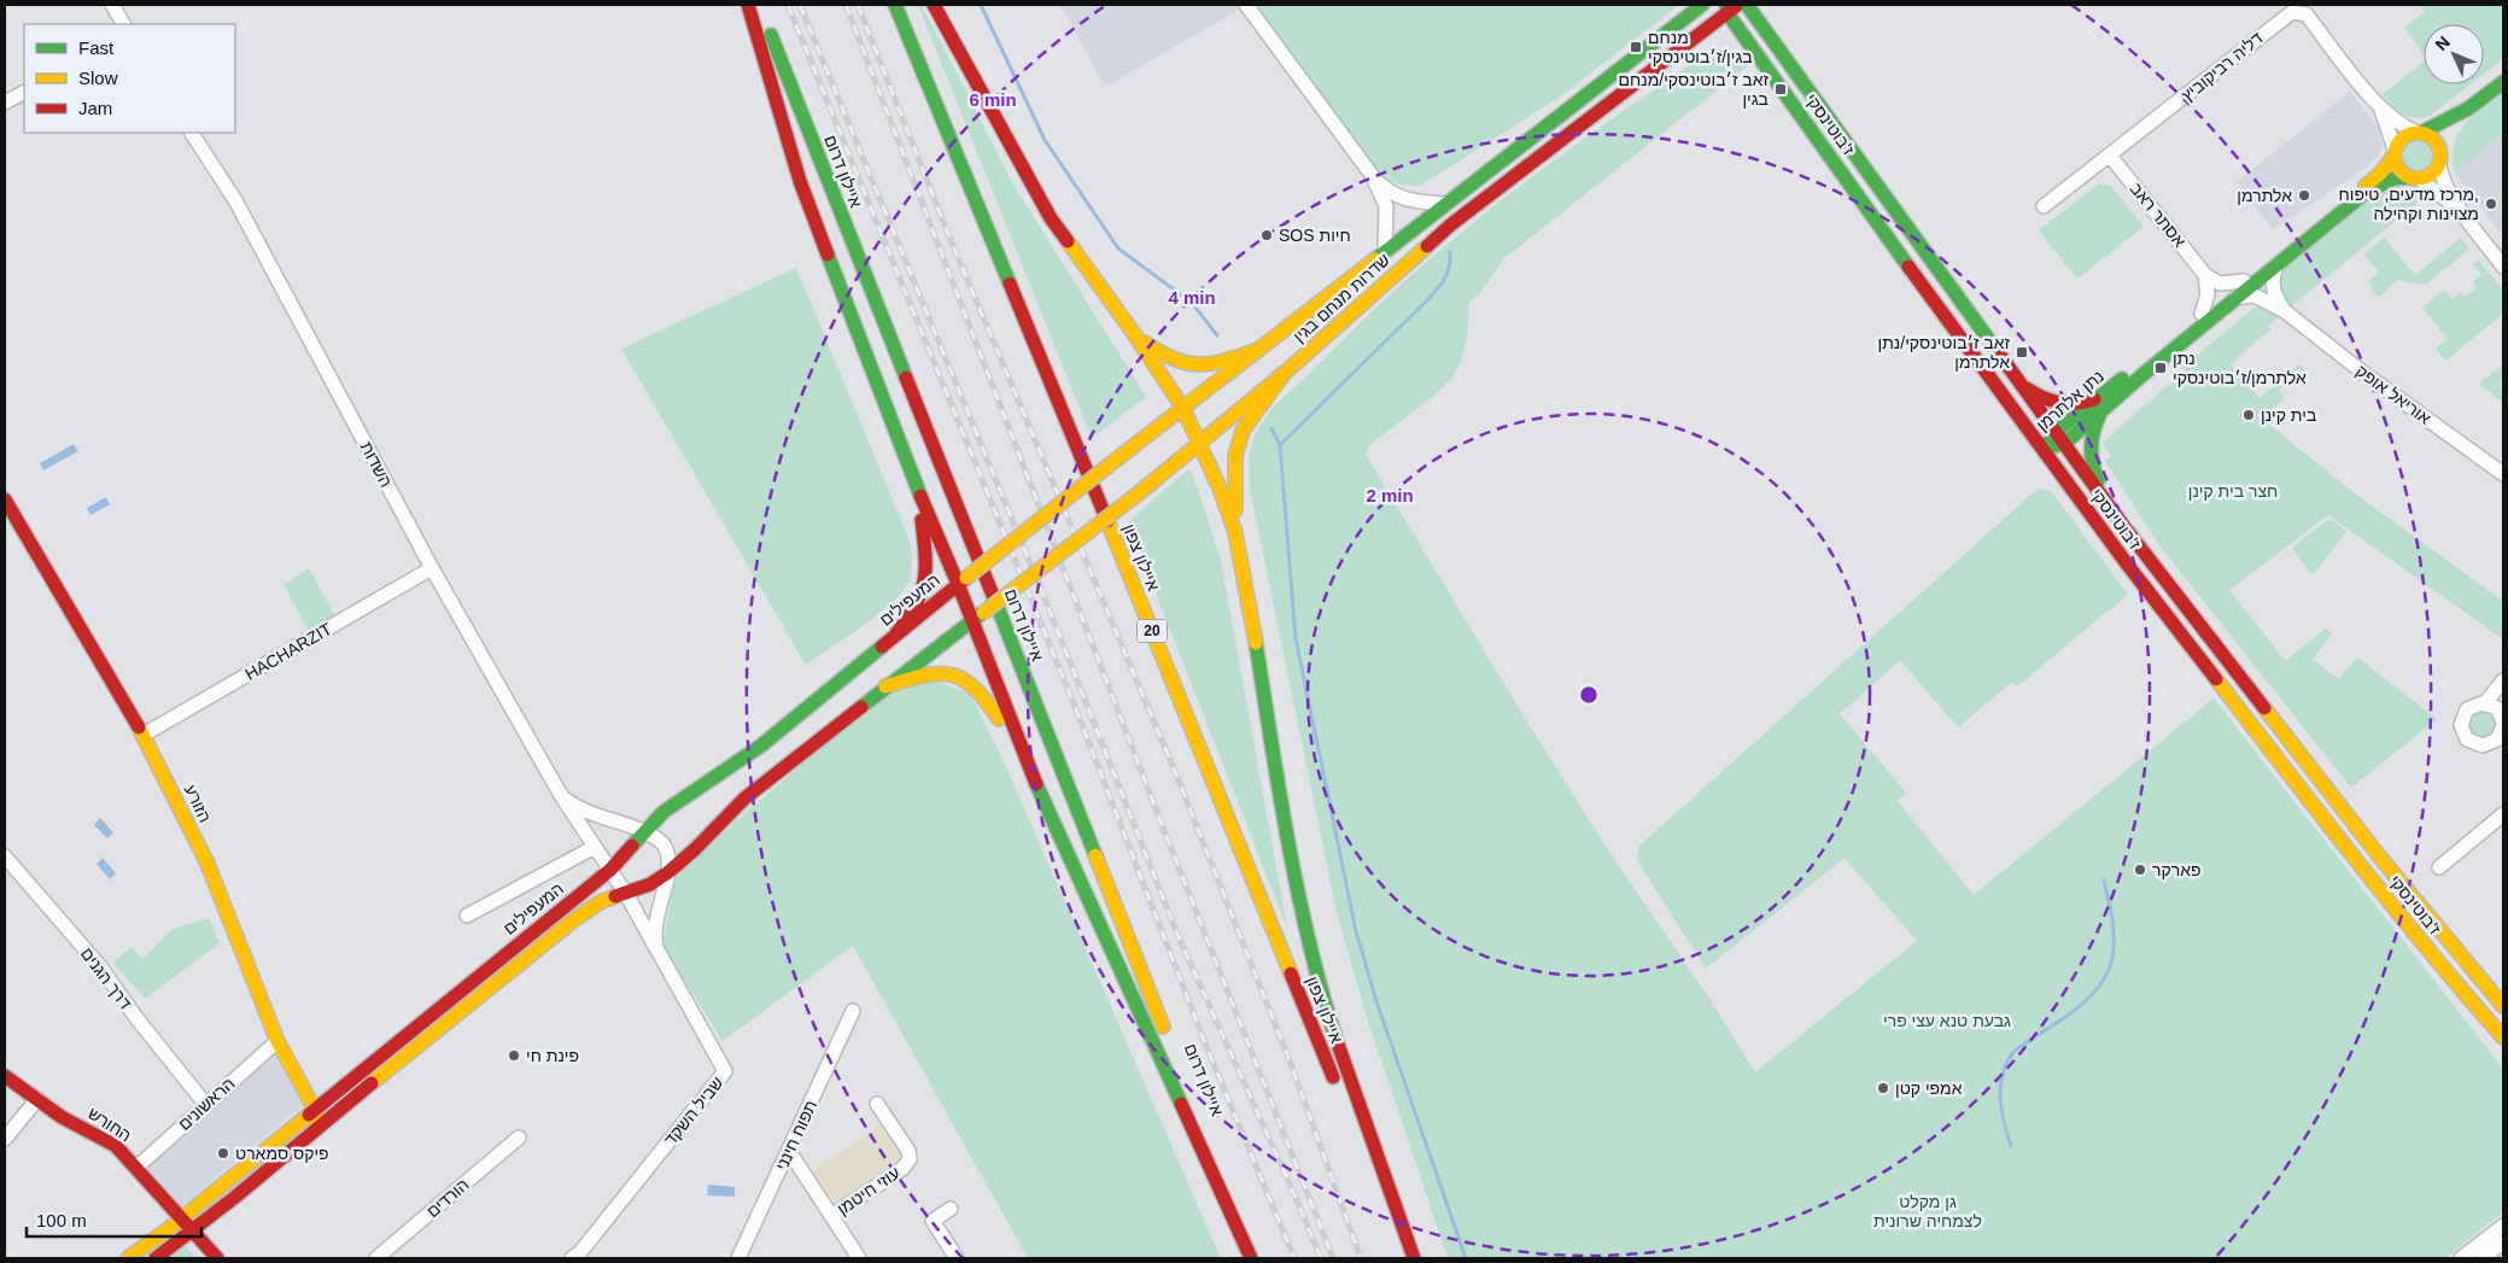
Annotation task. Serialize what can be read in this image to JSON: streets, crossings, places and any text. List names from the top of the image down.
{
  "streets": {
    "main road": [
      "ז'בוטינסקי",
      "איילון דרום",
      "שדרות מנחם בגין",
      "נתן אלתרמן",
      "איילון צפון",
      "המעפילים",
      "20",
      "הזורע",
      "החורש"
    ],
    "street": [
      "'דליה רביקוביץ",
      "אסתר ראב",
      "אוריאל אופק",
      "השדות",
      "HACHARZIT",
      "דרך הגנים",
      "הראשונים",
      "שביל השקד",
      "תפוח חינני",
      "עוזי חיטמן",
      "הורדים"
    ]
  },
  "crossings": [
    ["'דליה רביקוביץ", "אסתר ראב"],
    ["'דליה רביקוביץ", "נתן אלתרמן"],
    ["ז'בוטינסקי", "שדרות מנחם בגין"],
    ["ז'בוטינסקי", "נתן אלתרמן"],
    ["שדרות מנחם בגין", "המעפילים"],
    ["אוריאל אופק", "נתן אלתרמן"],
    ["השדות", "המעפילים"],
    ["השדות", "HACHARZIT"],
    ["השדות", "שביל השקד"],
    ["המעפילים", "הזורע"],
    ["המעפילים", "שביל השקד"],
    ["המעפילים", "החורש"],
    ["HACHARZIT", "הזורע"],
    ["הזורע", "הראשונים"],
    ["דרך הגנים", "הראשונים"],
    ["הראשונים", "החורש"]
  ],
  "parks": ["חצר בית קינן", "גבעת טנא עצי פרי", "גן מקלט לצמחיה שרונית"],
  "places": {
    "transit": [
      "מנחם בגין/ז׳בוטינסקי",
      "זאב ז׳בוטינסקי/מנחם בגין",
      "זאב ז׳בוטינסקי/נתן אלתרמן",
      "נתן אלתרמן/ז׳בוטינסקי"
    ],
    "other": [
      "אלתרמן",
      "מרכז מדעים, טיפוח, מצוינות וקהילה",
      "SOS חיות",
      "בית קינן",
      "פארקר",
      "פינת חי",
      "אמפי קטן",
      "פיקס סמארט"
    ]
  },
  "legend": ["Fast", "Slow", "Jam"],
  "scale_bar": "100 m",
  "north": "top left",
  "rings": ["6 min", "4 min", "2 min"]
}
